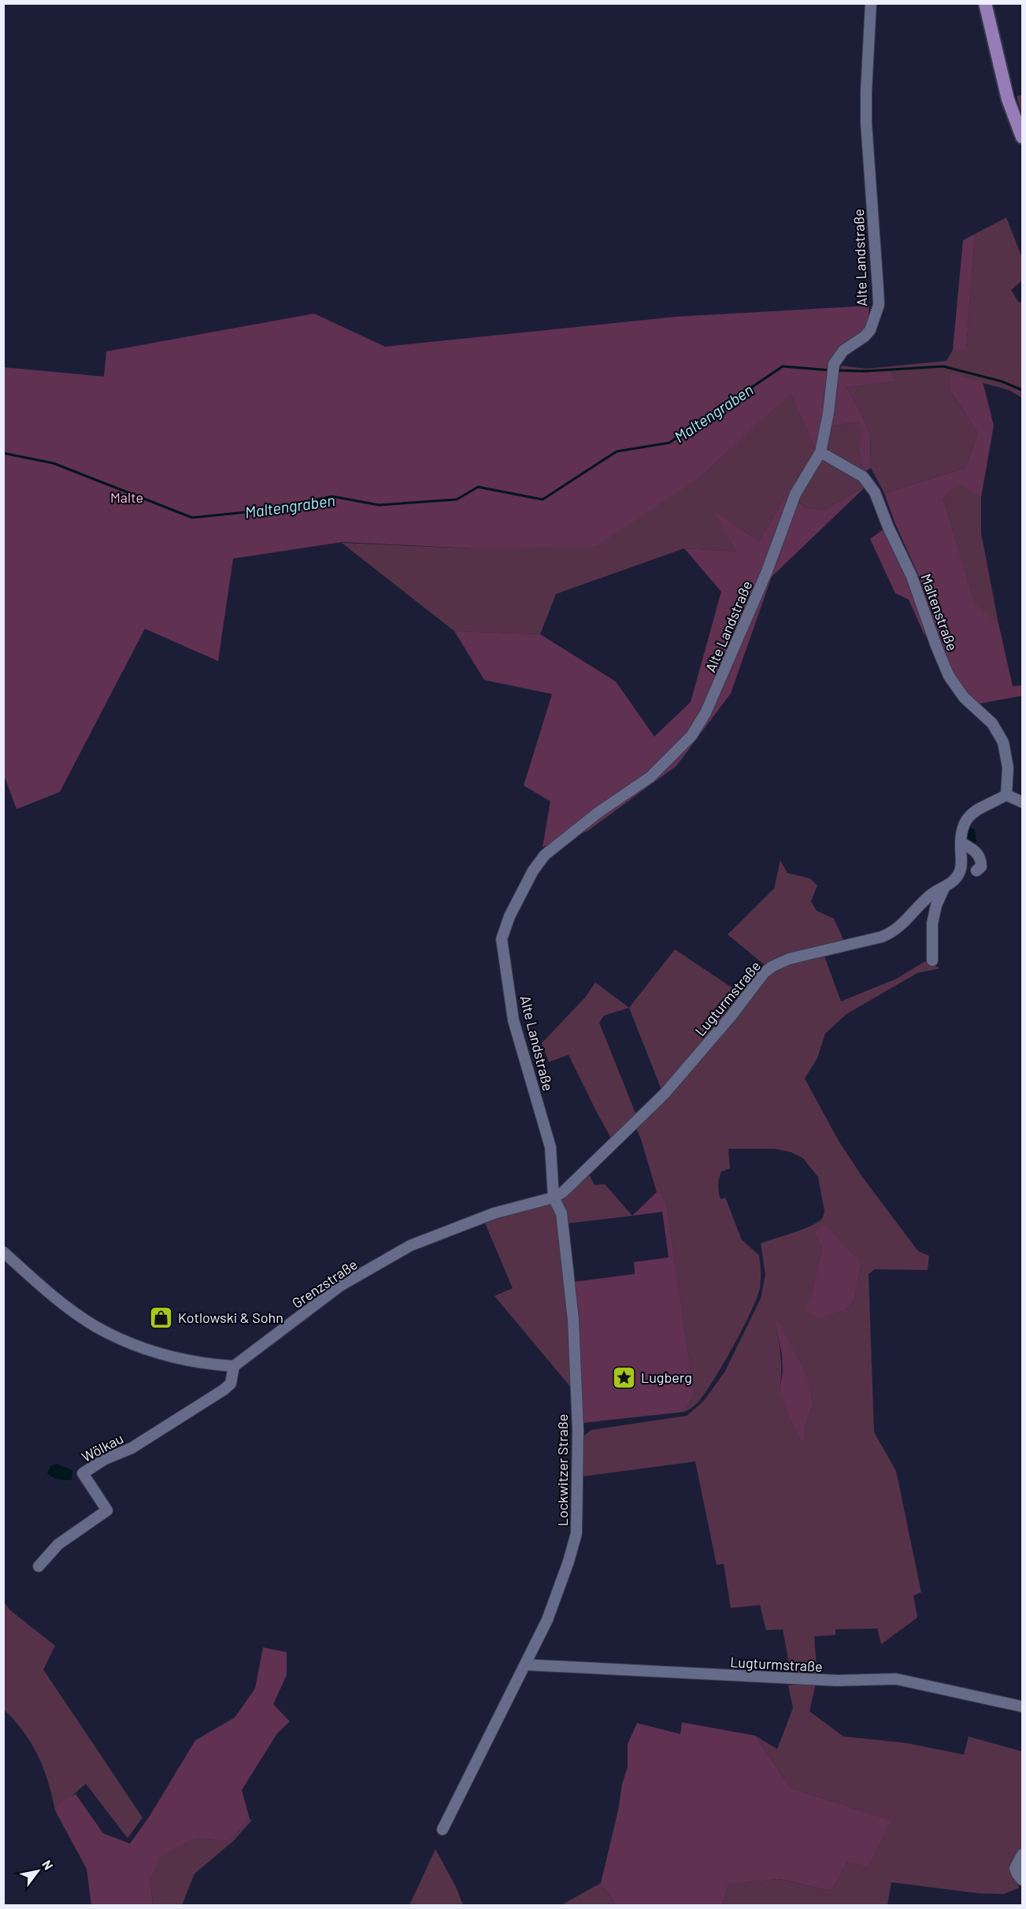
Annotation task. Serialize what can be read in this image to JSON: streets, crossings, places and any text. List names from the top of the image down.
{
  "streets": {
    "street": [
      "Alte Landstraße",
      "Maltenstraße",
      "Lugturmstraße",
      "Grenzstraße",
      "Wölkau",
      "Lockwitzer Straße"
    ]
  },
  "crossings": [
    ["Alte Landstraße", "Maltenstraße"],
    ["Alte Landstraße", "Lugturmstraße"],
    ["Alte Landstraße", "Grenzstraße"],
    ["Alte Landstraße", "Lockwitzer Straße"],
    ["Lugturmstraße", "Grenzstraße"],
    ["Lugturmstraße", "Lockwitzer Straße"],
    ["Grenzstraße", "Wölkau"],
    ["Grenzstraße", "Lockwitzer Straße"]
  ],
  "water": ["Maltengraben"],
  "parks": ["Malte"],
  "places": {
    "shop": ["Kotlowski & Sohn"],
    "place": ["Lugberg"]
  },
  "north": "top right"
}
